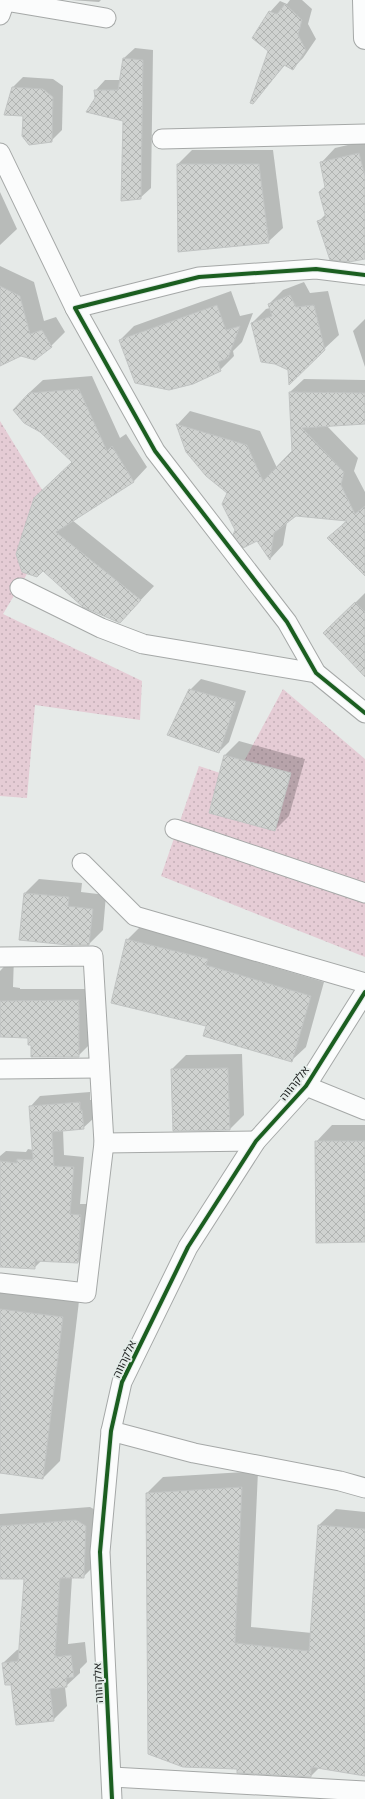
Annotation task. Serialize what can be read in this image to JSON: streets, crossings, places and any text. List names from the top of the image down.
{
  "streets": {
    "street": ["אלקהווה"]
  }
}
